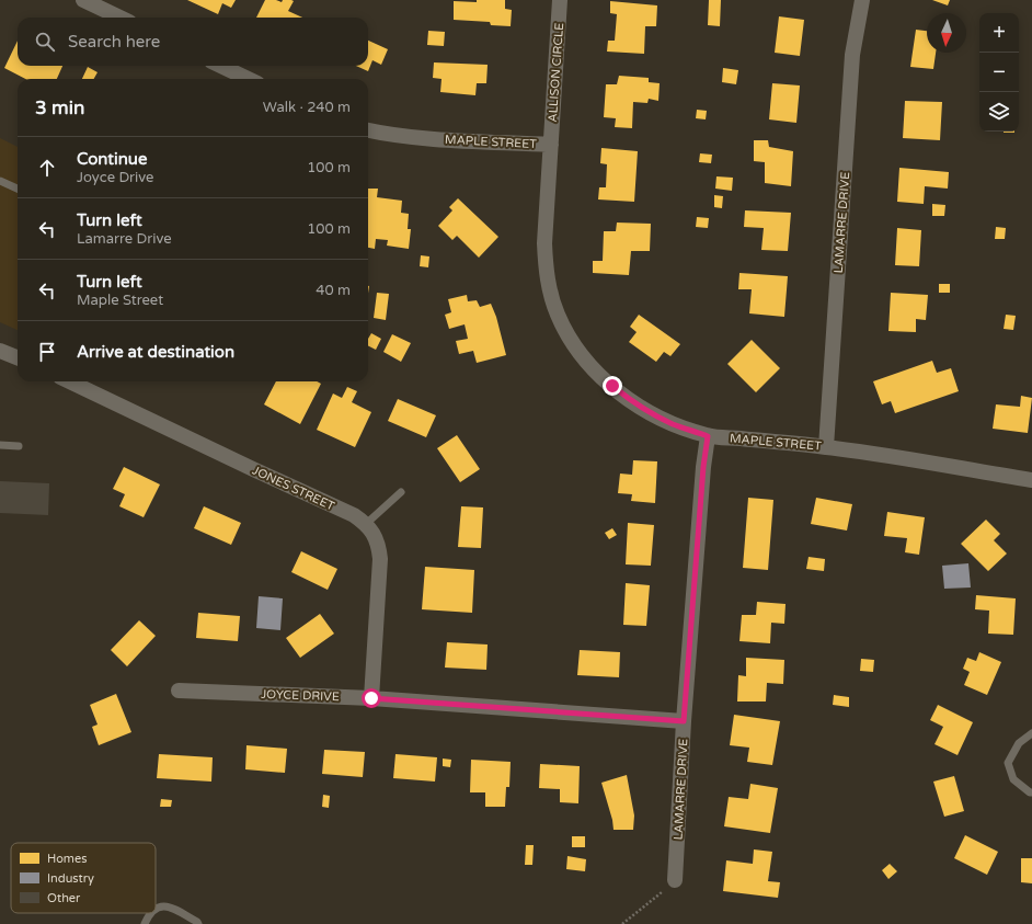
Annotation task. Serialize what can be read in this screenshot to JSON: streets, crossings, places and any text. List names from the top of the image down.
{
  "streets": {
    "street": [
      "ALLISON CIRCLE",
      "MAPLE STREET",
      "LAMARRE DRIVE",
      "JONES STREET",
      "JOYCE DRIVE"
    ]
  },
  "crossings": [
    ["ALLISON CIRCLE", "MAPLE STREET"],
    ["MAPLE STREET", "LAMARRE DRIVE"],
    ["LAMARRE DRIVE", "JOYCE DRIVE"],
    ["JONES STREET", "JOYCE DRIVE"]
  ],
  "legend": ["Homes", "Industry", "Other"],
  "north": "bottom",
  "page": {
    "map_buttons": ["+", "−"],
    "search": "Search here",
    "heading": ["3 min", "Walk · 240 m"],
    "list": [
      ["Continue", "Joyce Drive", "100 m"],
      ["Turn left", "Lamarre Drive", "100 m"],
      ["Turn left", "Maple Street", "40 m"],
      "Arrive at destination"
    ]
  }
}
